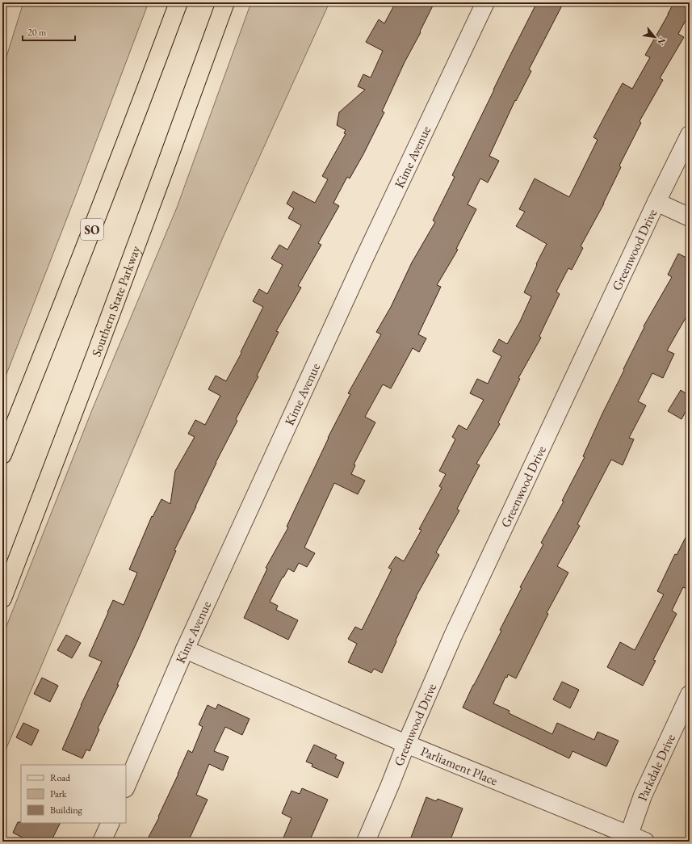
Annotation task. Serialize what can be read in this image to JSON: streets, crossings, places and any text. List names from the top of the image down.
{
  "streets": {
    "highway": ["SO", "Southern State Parkway"],
    "street": [
      "Kime Avenue",
      "Greenwood Drive",
      "Parliament Place",
      "Parkdale Drive"
    ]
  },
  "crossings": [
    ["Kime Avenue", "Parliament Place"],
    ["Greenwood Drive", "Parliament Place"],
    ["Parliament Place", "Parkdale Drive"]
  ],
  "legend": ["Road", "Park", "Building"],
  "scale_bar": "20 m",
  "north": "bottom right"
}
